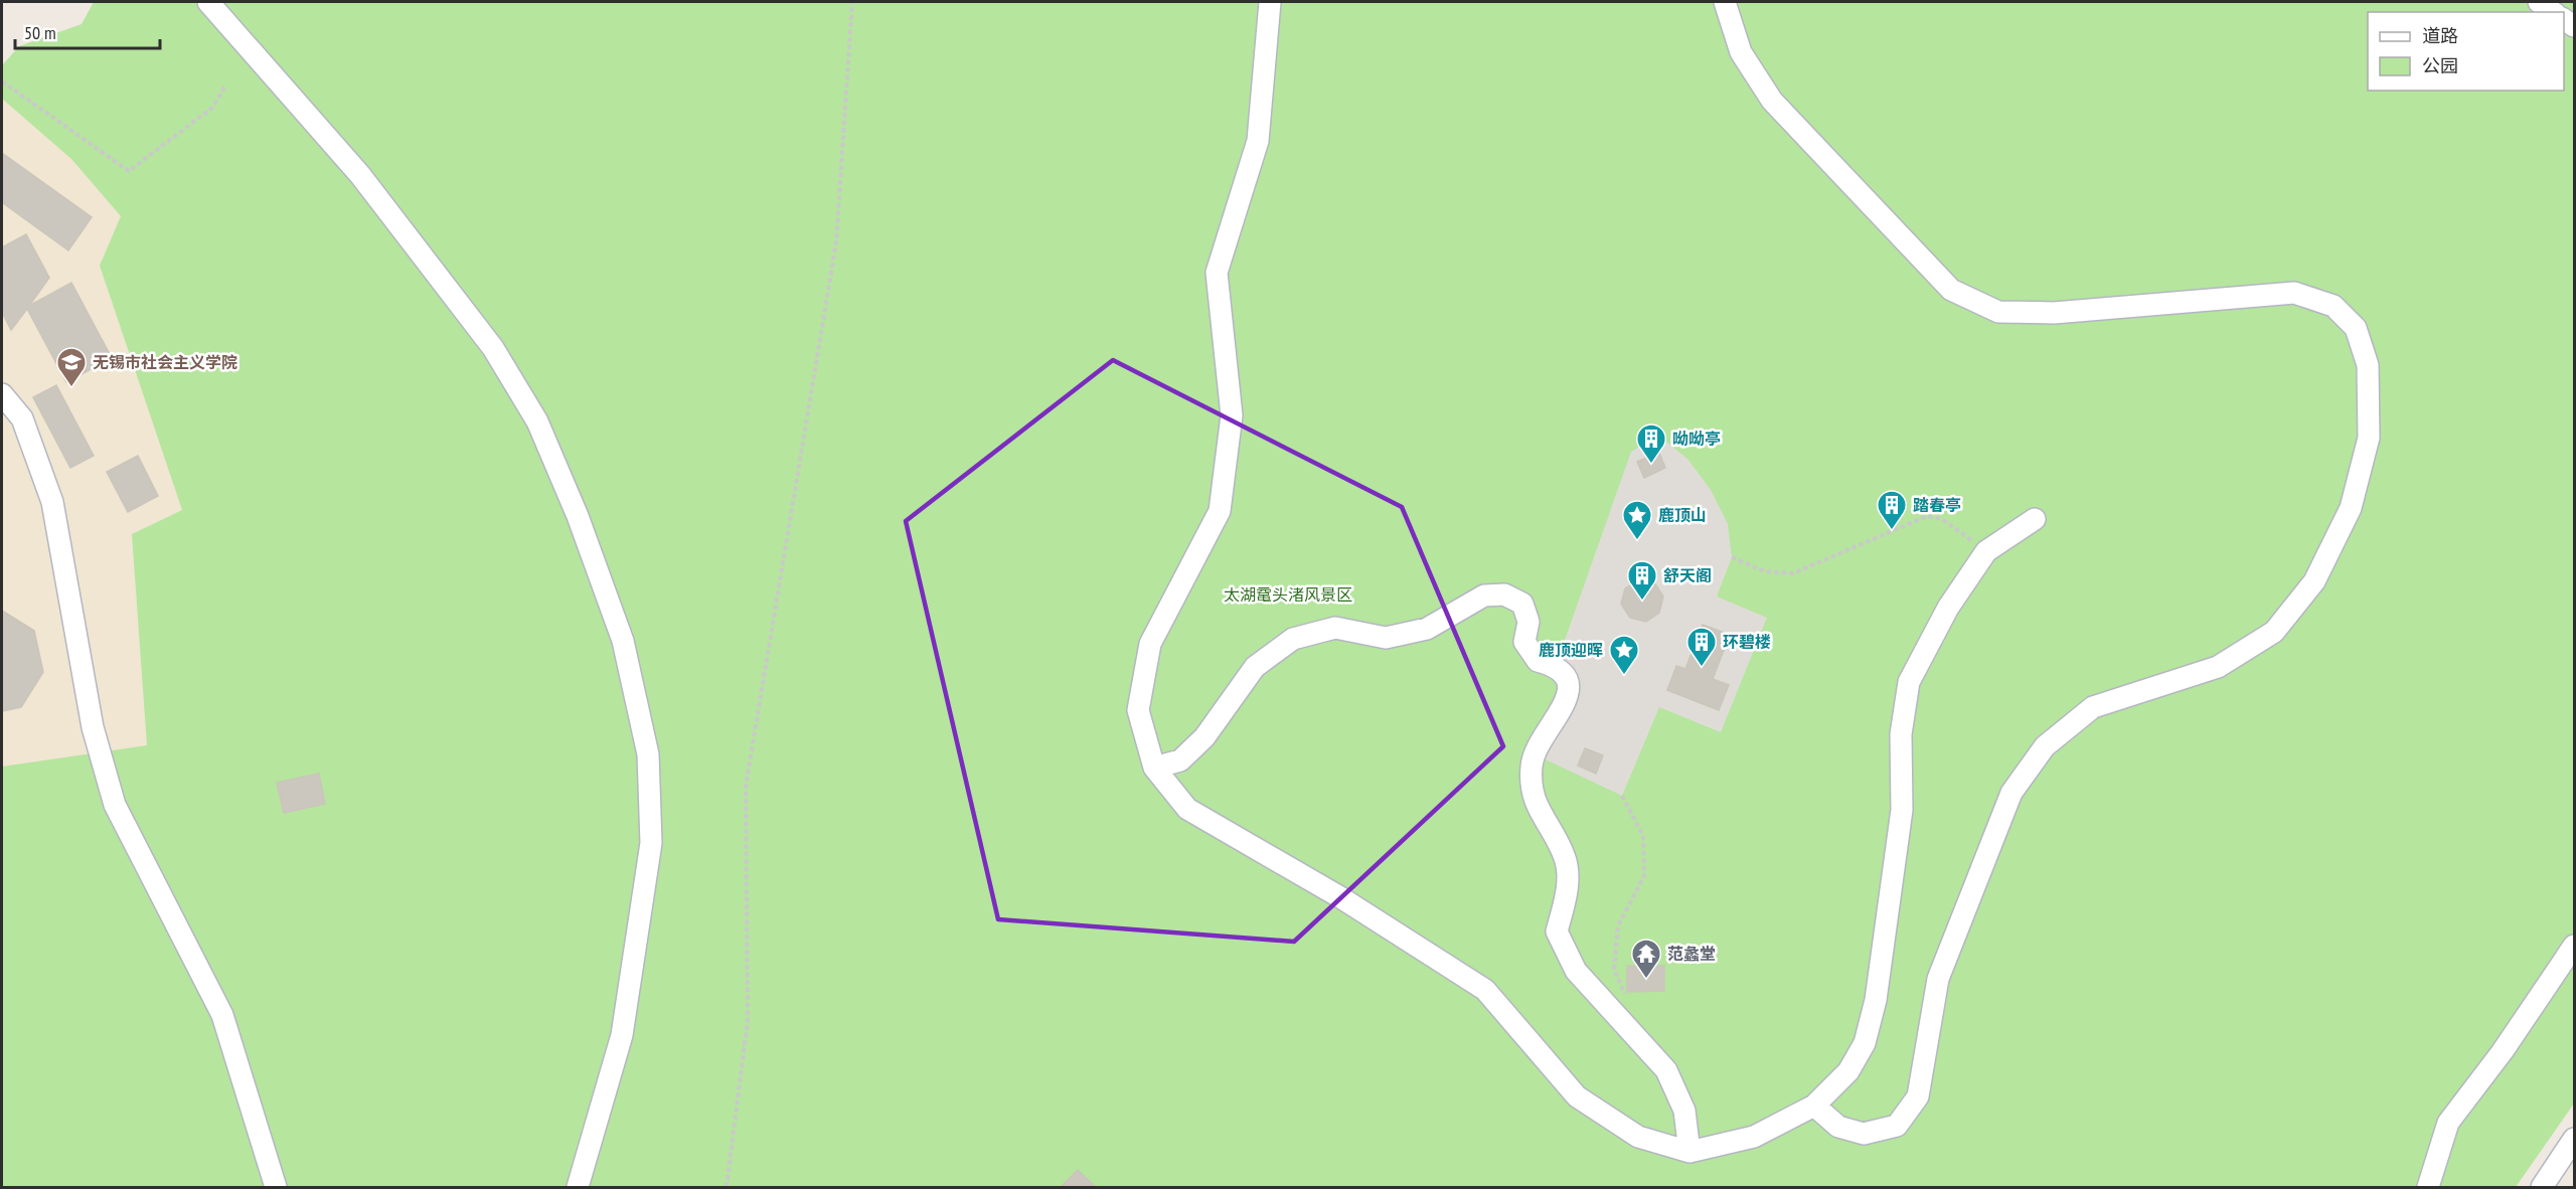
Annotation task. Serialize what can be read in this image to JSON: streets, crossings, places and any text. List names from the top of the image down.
{
  "parks": ["太湖鼋头渚风景区"],
  "places": {
    "school or university": ["无锡市社会主义学院"],
    "building": [
      "呦呦亭",
      "踏春亭",
      "舒天阁",
      "环碧楼"
    ],
    "place": ["鹿顶山", "鹿顶迎晖"],
    "temple": ["范蠡堂"]
  },
  "legend": ["道路", "公园"],
  "scale_bar": "50 m"
}
